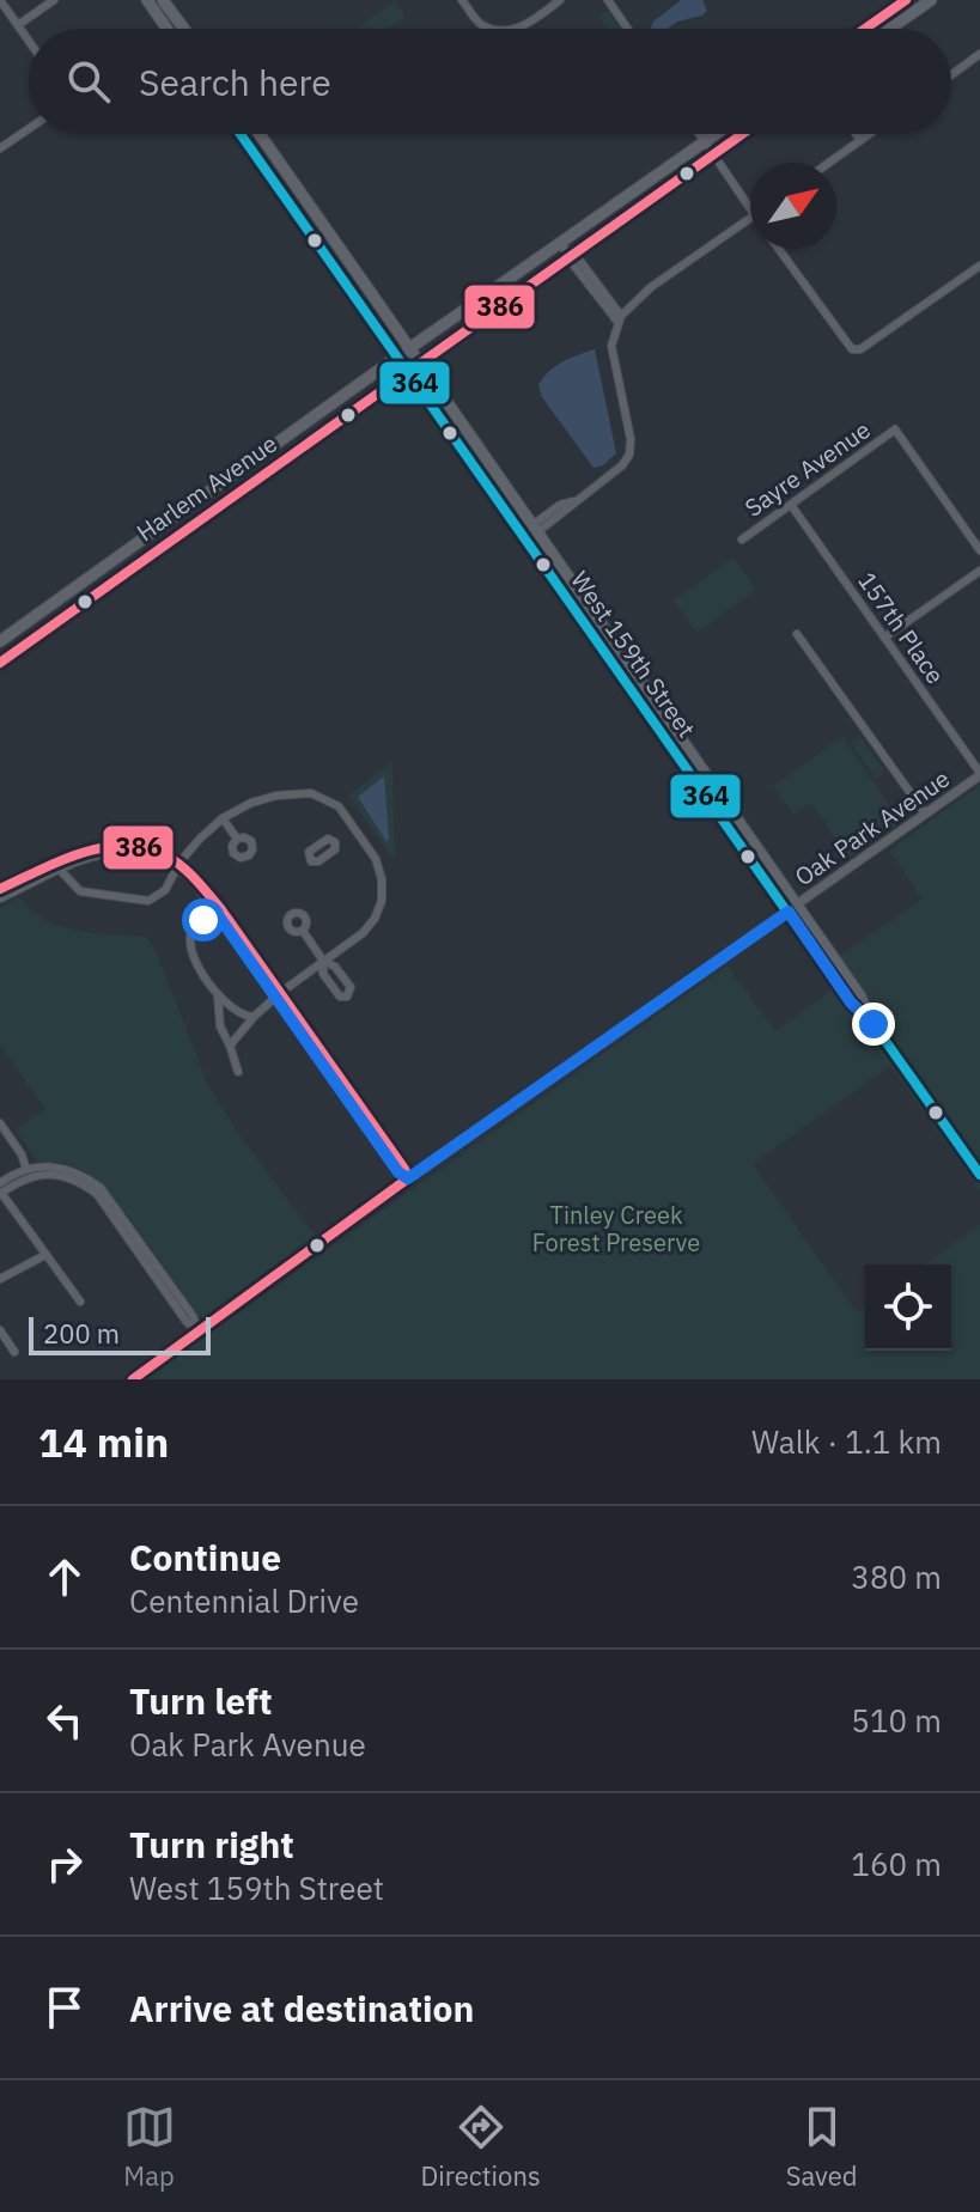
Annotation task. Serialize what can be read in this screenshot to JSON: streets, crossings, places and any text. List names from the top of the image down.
{
  "streets": {
    "main road": ["Harlem Avenue", "West 159th Street"],
    "street": ["Sayre Avenue", "157th Place", "Oak Park Avenue"]
  },
  "crossings": [
    ["Sayre Avenue", "157th Place"],
    ["Harlem Avenue", "West 159th Street"],
    ["157th Place", "Oak Park Avenue"],
    ["West 159th Street", "Oak Park Avenue"]
  ],
  "parks": ["Tinley Creek Forest Preserve"],
  "lines": ["transit line 386", "transit line 364"],
  "scale_bar": "200 m",
  "north": "top right",
  "page": {
    "search": "Search here",
    "scale": "200 m",
    "heading": ["14 min", "Walk · 1.1 km"],
    "list": [
      ["Continue", "Centennial Drive", "380 m"],
      ["Turn left", "Oak Park Avenue", "510 m"],
      ["Turn right", "West 159th Street", "160 m"],
      "Arrive at destination"
    ],
    "nav": ["Map", "Directions", "Saved"]
  }
}
